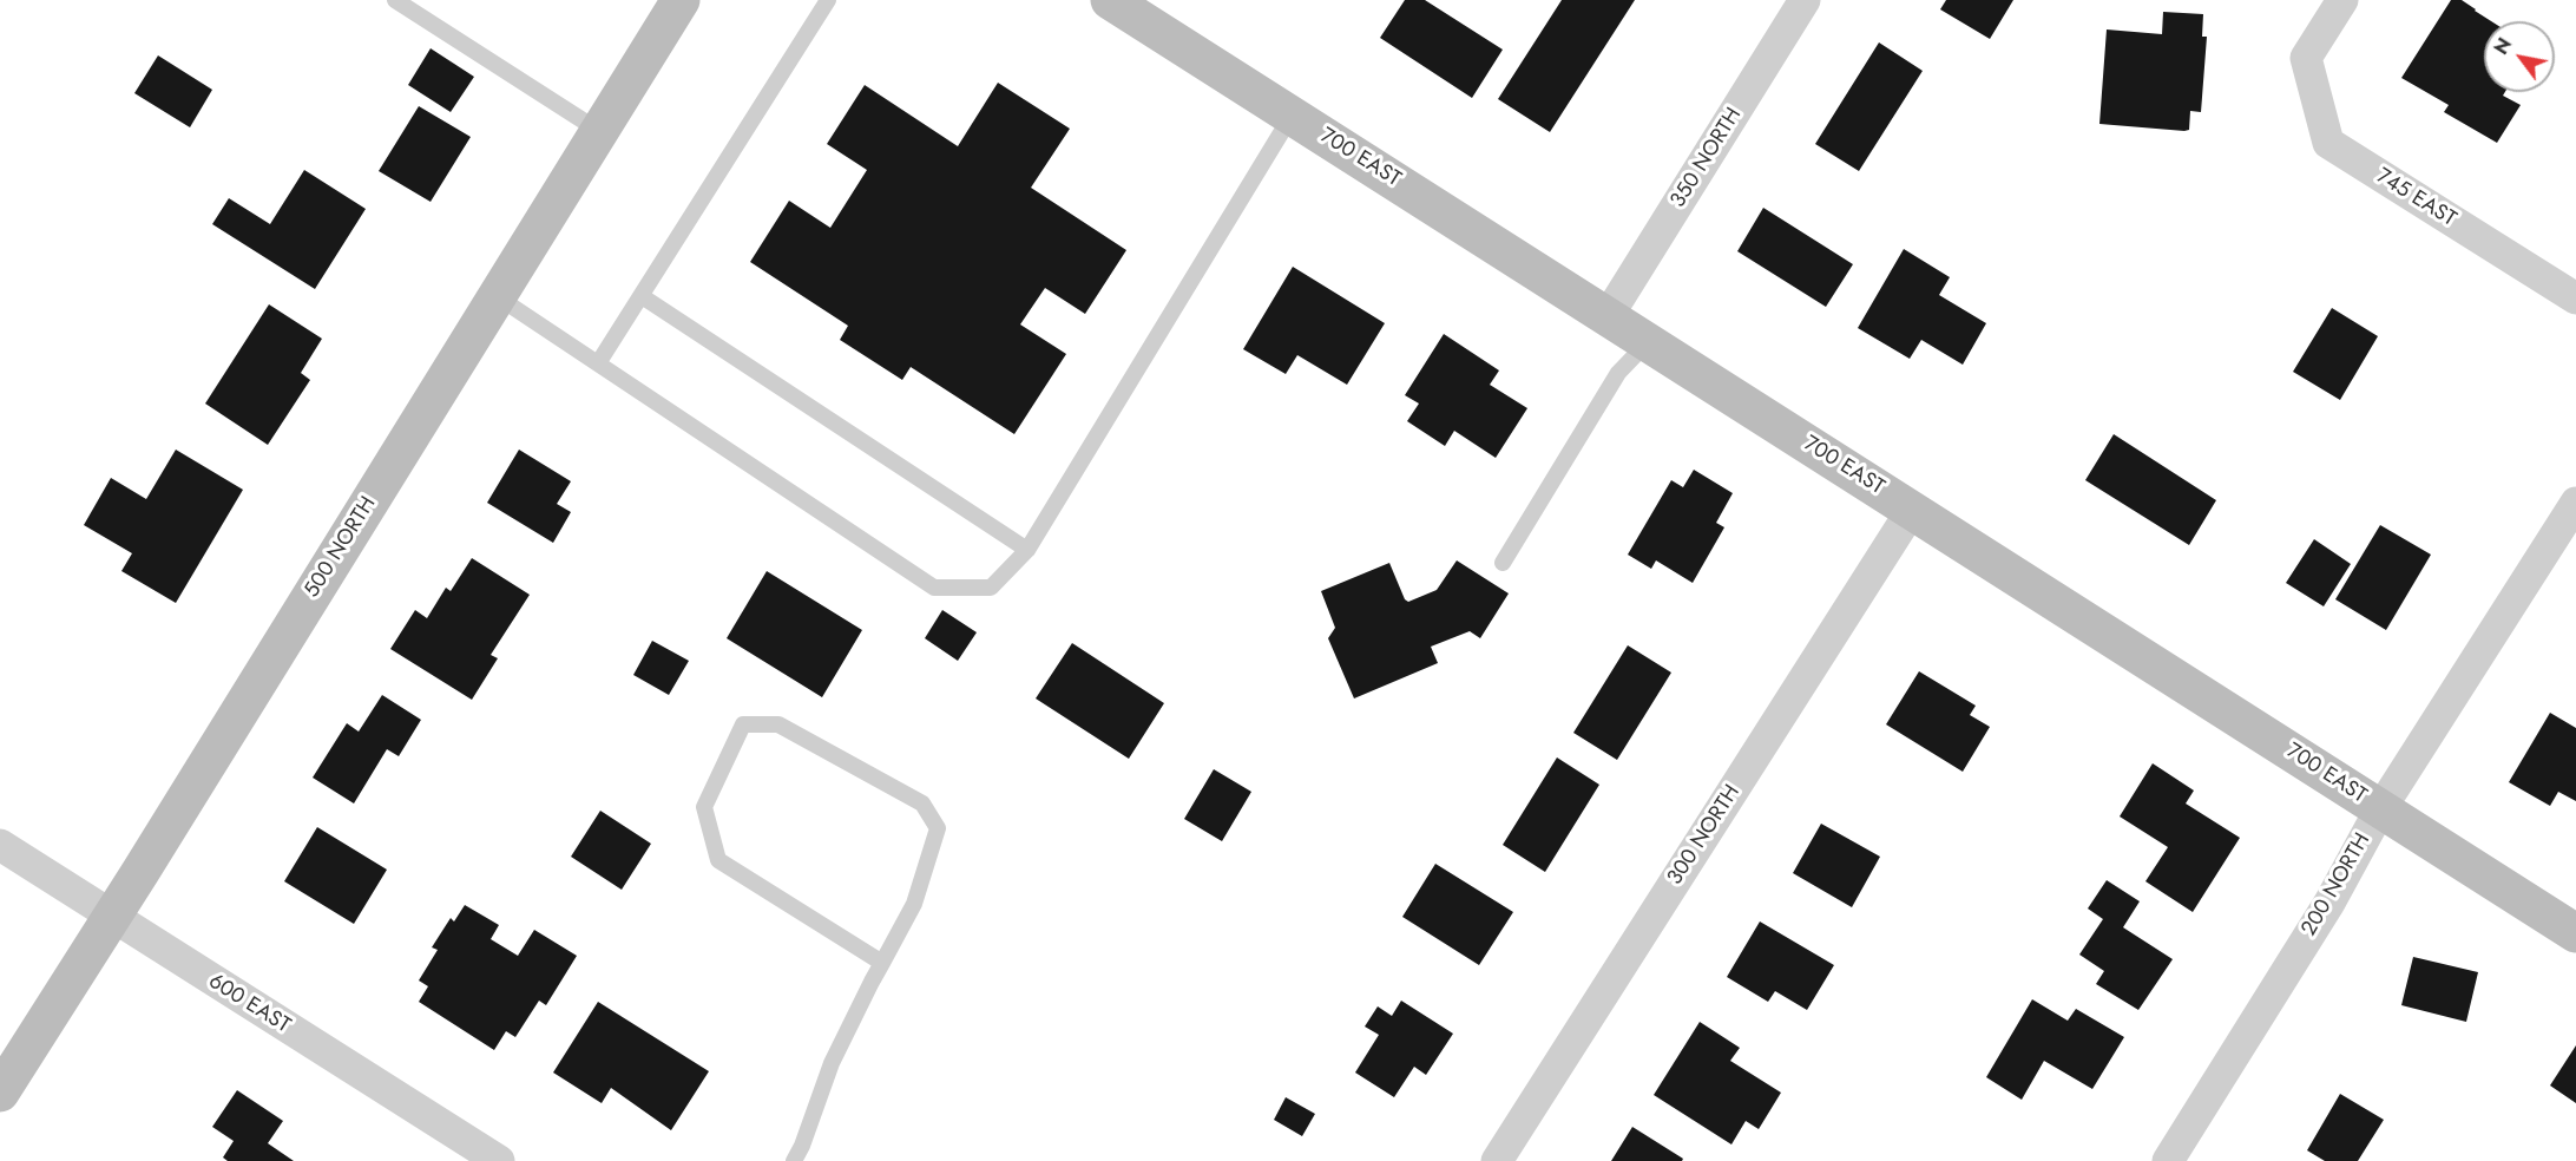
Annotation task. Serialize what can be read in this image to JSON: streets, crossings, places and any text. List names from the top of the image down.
{
  "streets": {
    "street": [
      "700 EAST",
      "350 NORTH",
      "745 EAST",
      "500 NORTH",
      "300 NORTH",
      "200 NORTH",
      "600 EAST"
    ]
  },
  "crossings": [
    ["700 EAST", "350 NORTH"],
    ["700 EAST", "300 NORTH"],
    ["700 EAST", "200 NORTH"],
    ["500 NORTH", "600 EAST"]
  ],
  "north": "top left"
}
